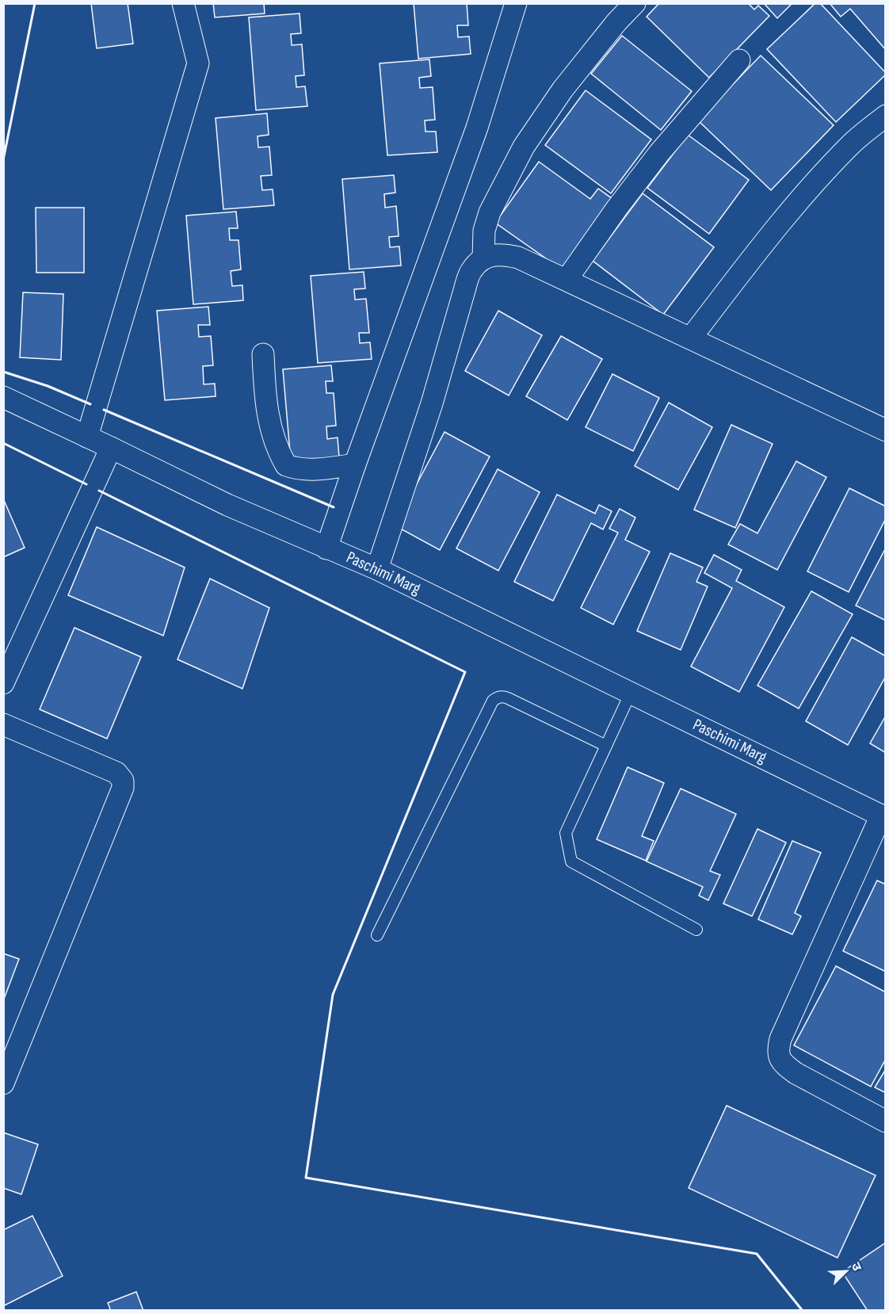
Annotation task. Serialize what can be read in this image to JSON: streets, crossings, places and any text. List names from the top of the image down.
{
  "streets": {
    "street": ["Paschimi Marg"]
  },
  "north": "top right"
}
